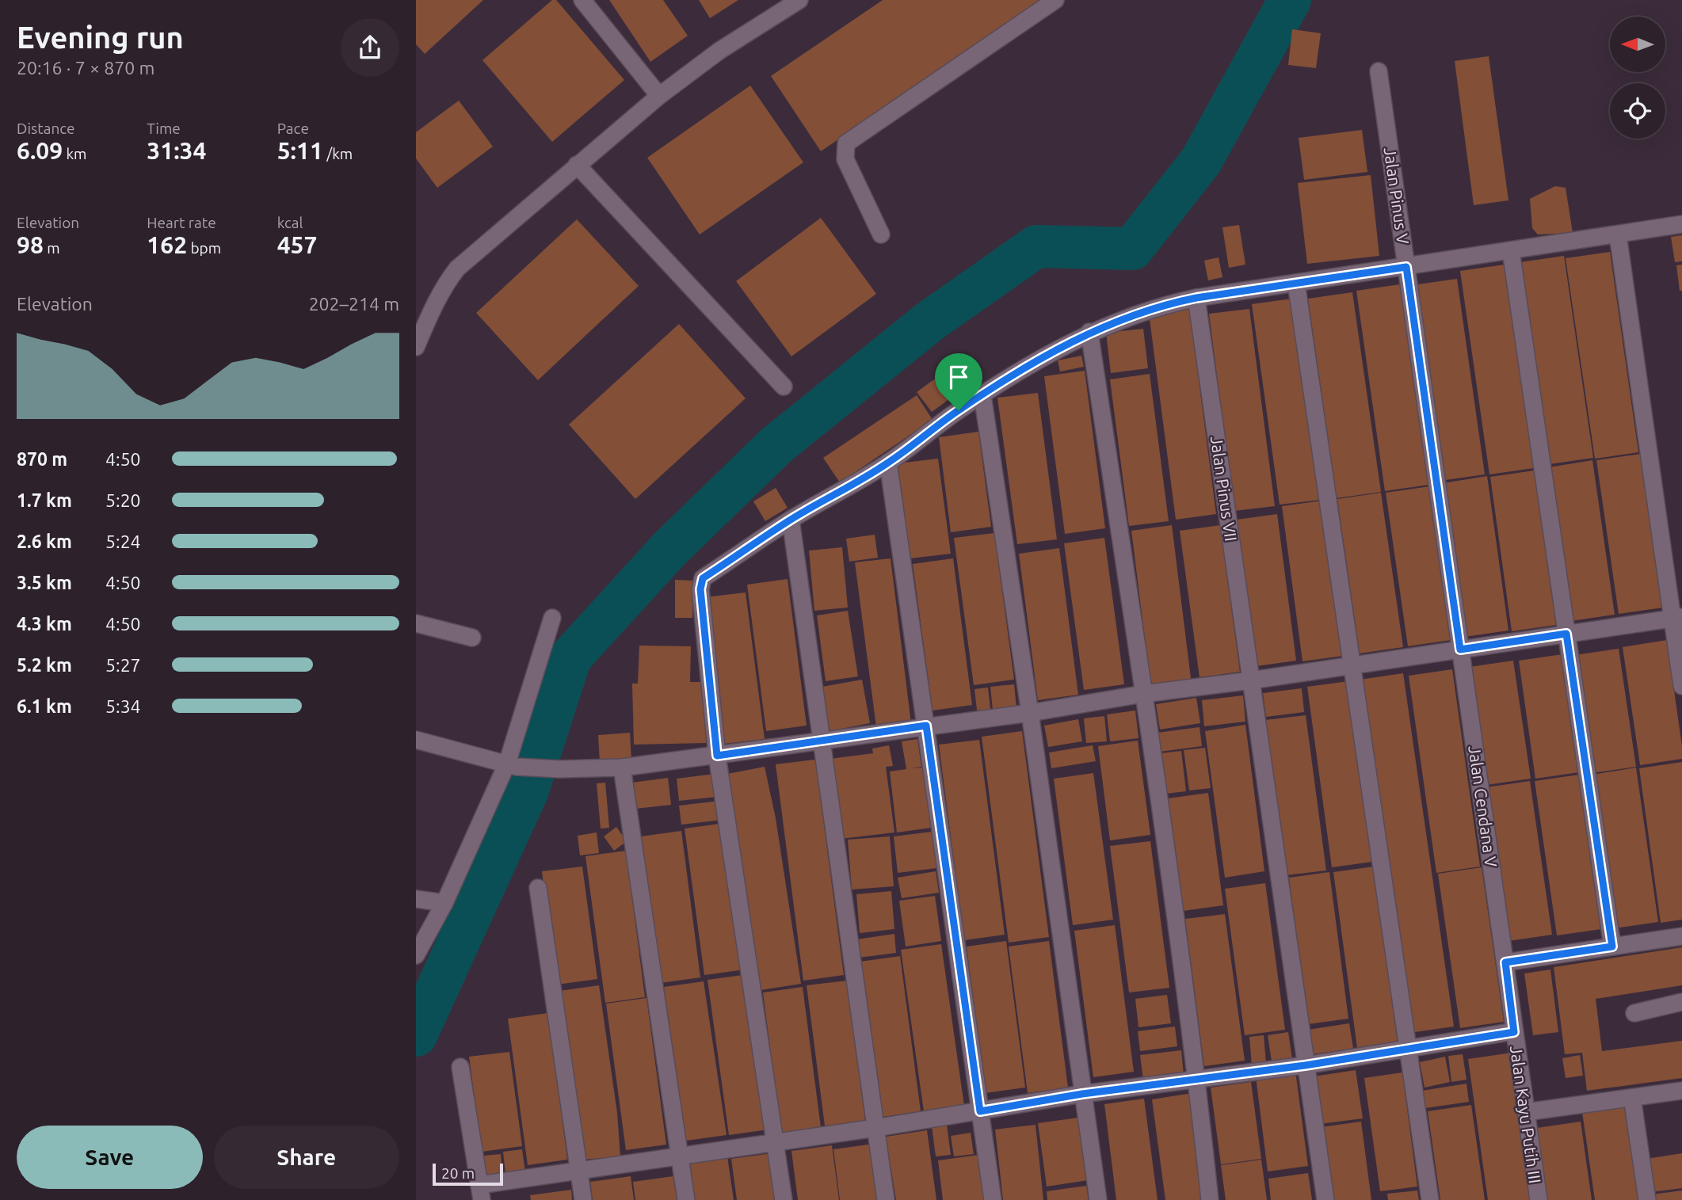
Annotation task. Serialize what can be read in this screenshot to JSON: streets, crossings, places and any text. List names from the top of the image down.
{
  "streets": {
    "street": [
      "Jalan Pinus V",
      "Jalan Pinus VII",
      "Jalan Cendana V",
      "Jalan Kayu Putih III"
    ]
  },
  "crossings": [
    ["Jalan Pinus V", "Jalan Cendana V"],
    ["Jalan Cendana V", "Jalan Kayu Putih III"]
  ],
  "scale_bar": "20 m",
  "north": "left",
  "page": {
    "heading": ["Evening run", "20:16 · 7 × 870 m"],
    "stats": [
      ["Distance", "6.09 km"],
      ["Time", "31:34"],
      ["Pace", "5:11 /km"],
      ["Elevation", "98 m"],
      ["Heart rate", "162 bpm"],
      ["kcal", "457"]
    ],
    "chart": ["Elevation", "202–214 m"],
    "list": [
      {
        "name": "870 m",
        "note": "4:50"
      },
      {
        "name": "1.7 km",
        "note": "5:20"
      },
      {
        "name": "2.6 km",
        "note": "5:24"
      },
      {
        "name": "3.5 km",
        "note": "4:50"
      },
      {
        "name": "4.3 km",
        "note": "4:50"
      },
      {
        "name": "5.2 km",
        "note": "5:27"
      },
      {
        "name": "6.1 km",
        "note": "5:34"
      }
    ],
    "buttons": ["Save", "Share"],
    "scale": "20 m"
  }
}
